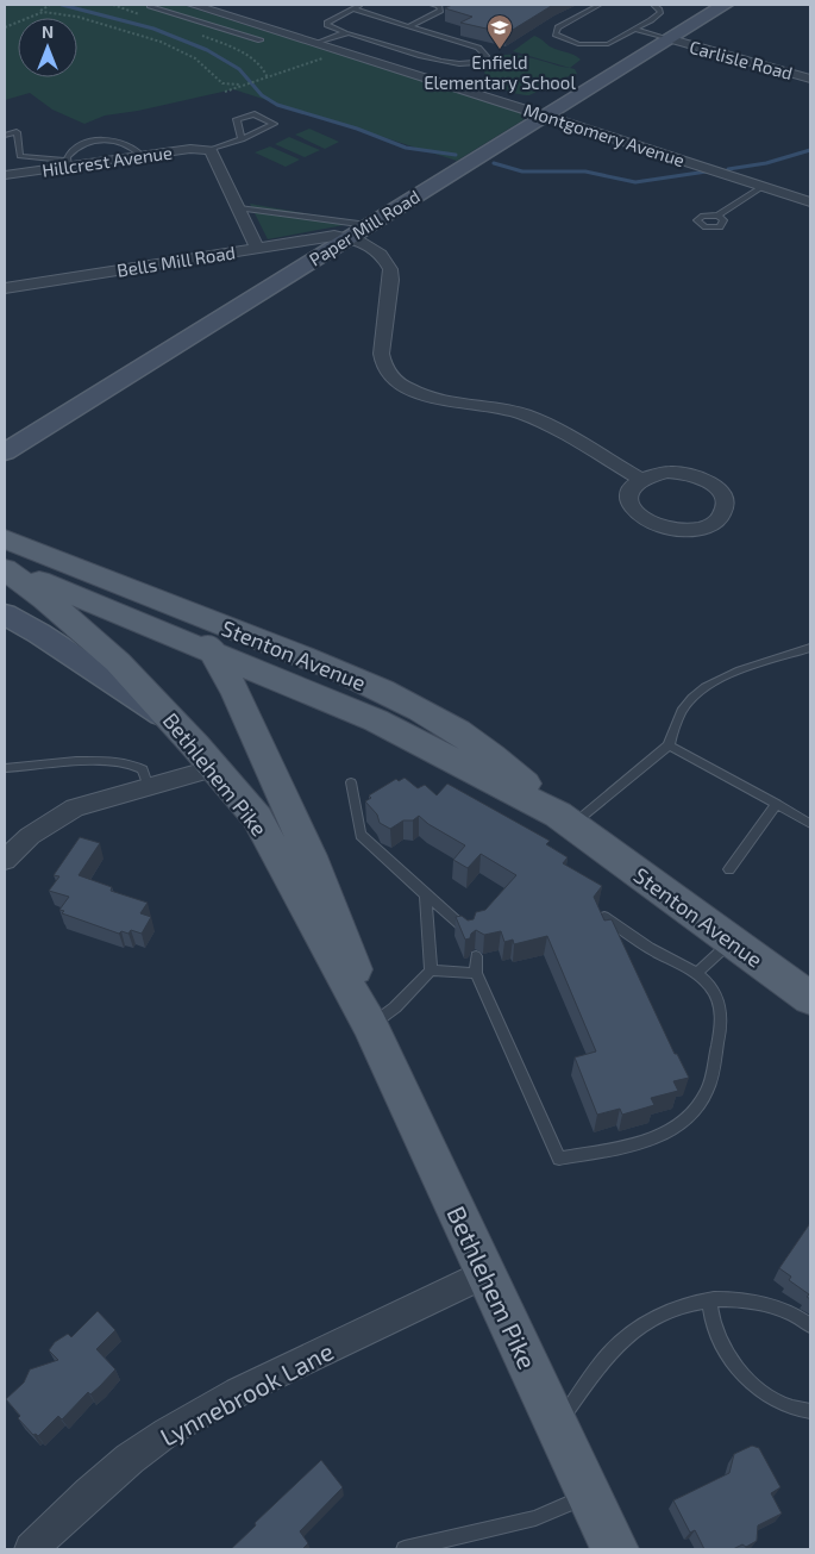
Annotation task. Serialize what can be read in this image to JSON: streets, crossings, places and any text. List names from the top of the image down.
{
  "streets": {
    "main road": ["Paper Mill Road", "Stenton Avenue", "Bethlehem Pike"],
    "street": [
      "Carlisle Road",
      "Montgomery Avenue",
      "Hillcrest Avenue",
      "Bells Mill Road",
      "Lynnebrook Lane"
    ]
  },
  "crossings": [
    ["Carlisle Road", "Paper Mill Road"],
    ["Montgomery Avenue", "Paper Mill Road"],
    ["Paper Mill Road", "Bells Mill Road"],
    ["Stenton Avenue", "Bethlehem Pike"],
    ["Bethlehem Pike", "Lynnebrook Lane"]
  ],
  "places": {
    "school or university": ["Enfield Elementary School"]
  },
  "north": "top"
}
